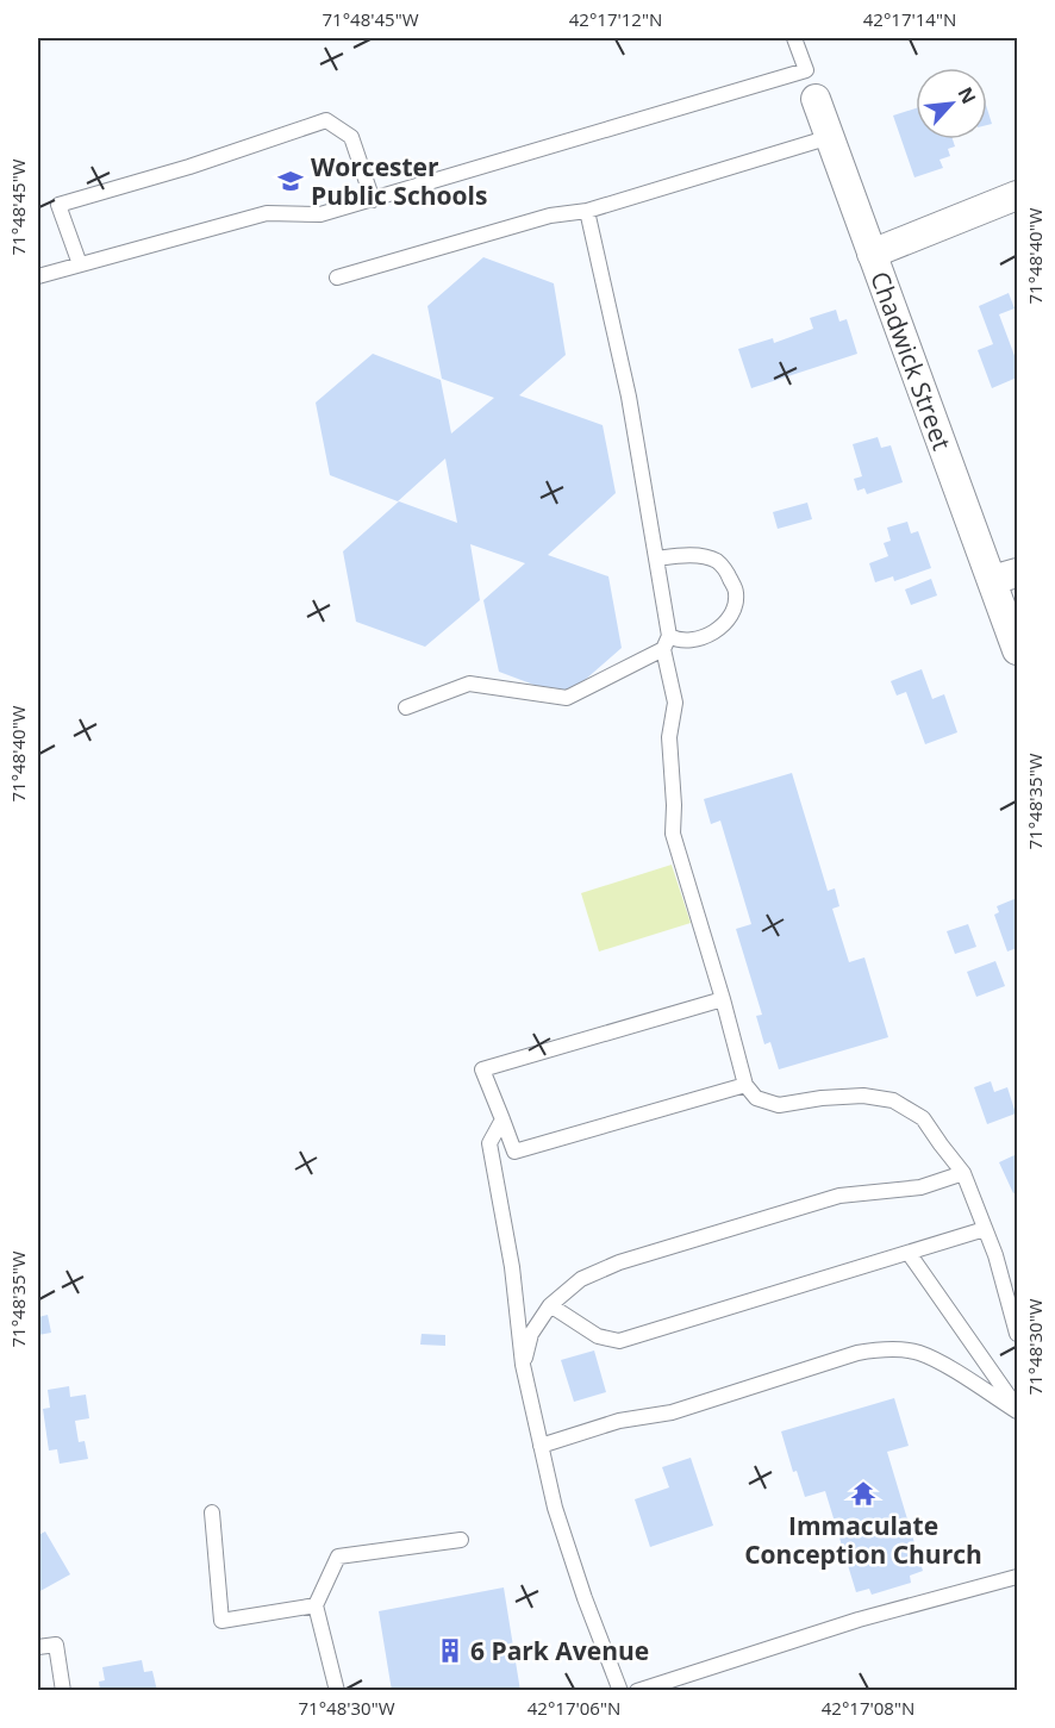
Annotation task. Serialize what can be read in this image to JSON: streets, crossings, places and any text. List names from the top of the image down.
{
  "streets": {
    "street": ["Chadwick Street"]
  },
  "places": {
    "school or university": ["Worcester Public Schools"],
    "temple": ["Immaculate Conception Church"],
    "building": ["6 Park Avenue"]
  },
  "north": "top right",
  "coordinates": [
    "71°48'45\"W",
    "42°17'12\"N",
    "42°17'14\"N",
    "71°48'40\"W",
    "71°48'35\"W",
    "71°48'30\"W",
    "42°17'06\"N",
    "42°17'08\"N"
  ]
}
